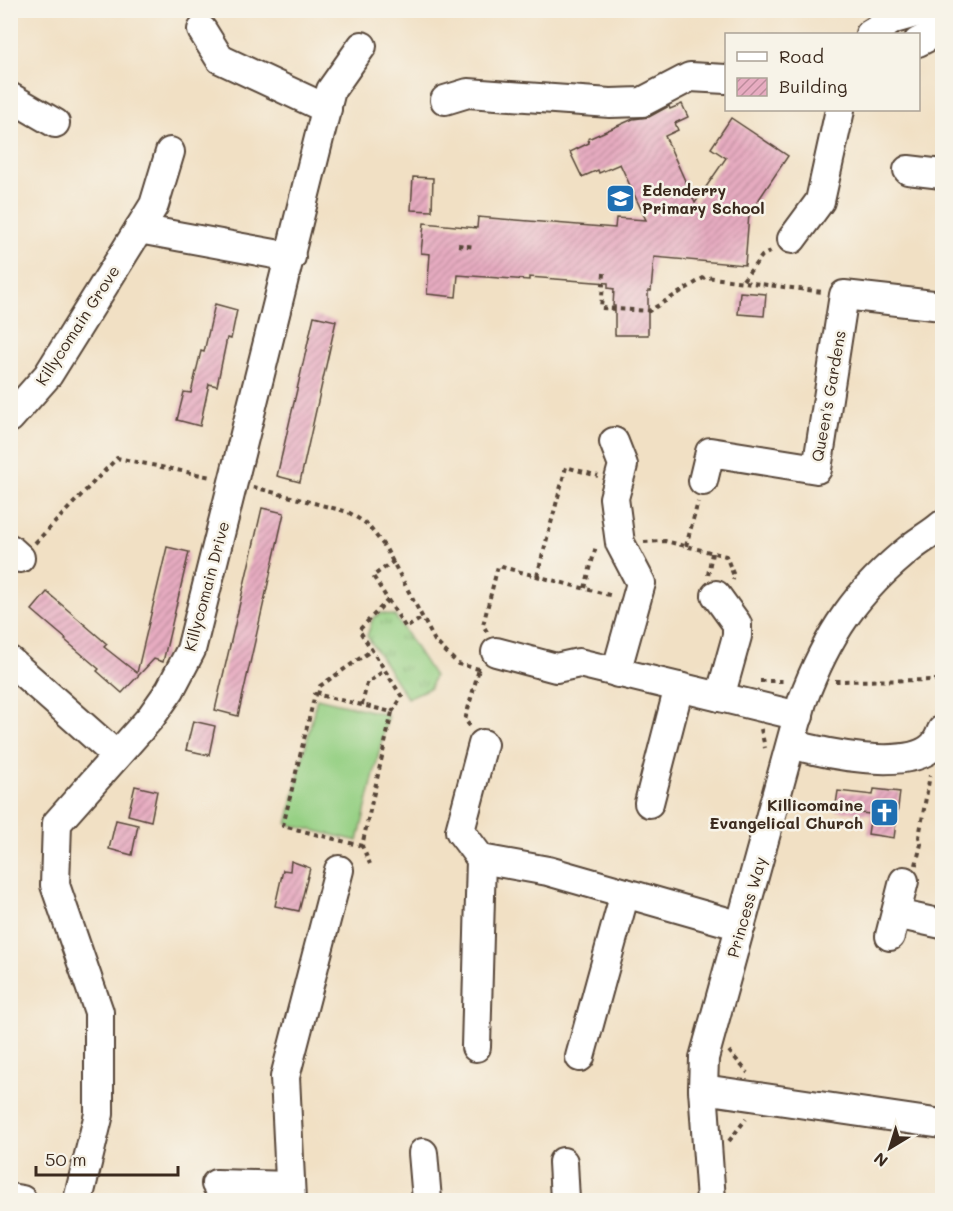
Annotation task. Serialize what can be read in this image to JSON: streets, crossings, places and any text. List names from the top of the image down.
{
  "streets": {
    "street": [
      "Killycomain Grove",
      "Queen's Gardens",
      "Killycomain Drive",
      "Princess Way"
    ]
  },
  "places": {
    "school or university": ["Edenderry Primary School"],
    "church": ["Killicomaine Evangelical Church"]
  },
  "legend": ["Road", "Building"],
  "scale_bar": "50 m",
  "north": "bottom left"
}
